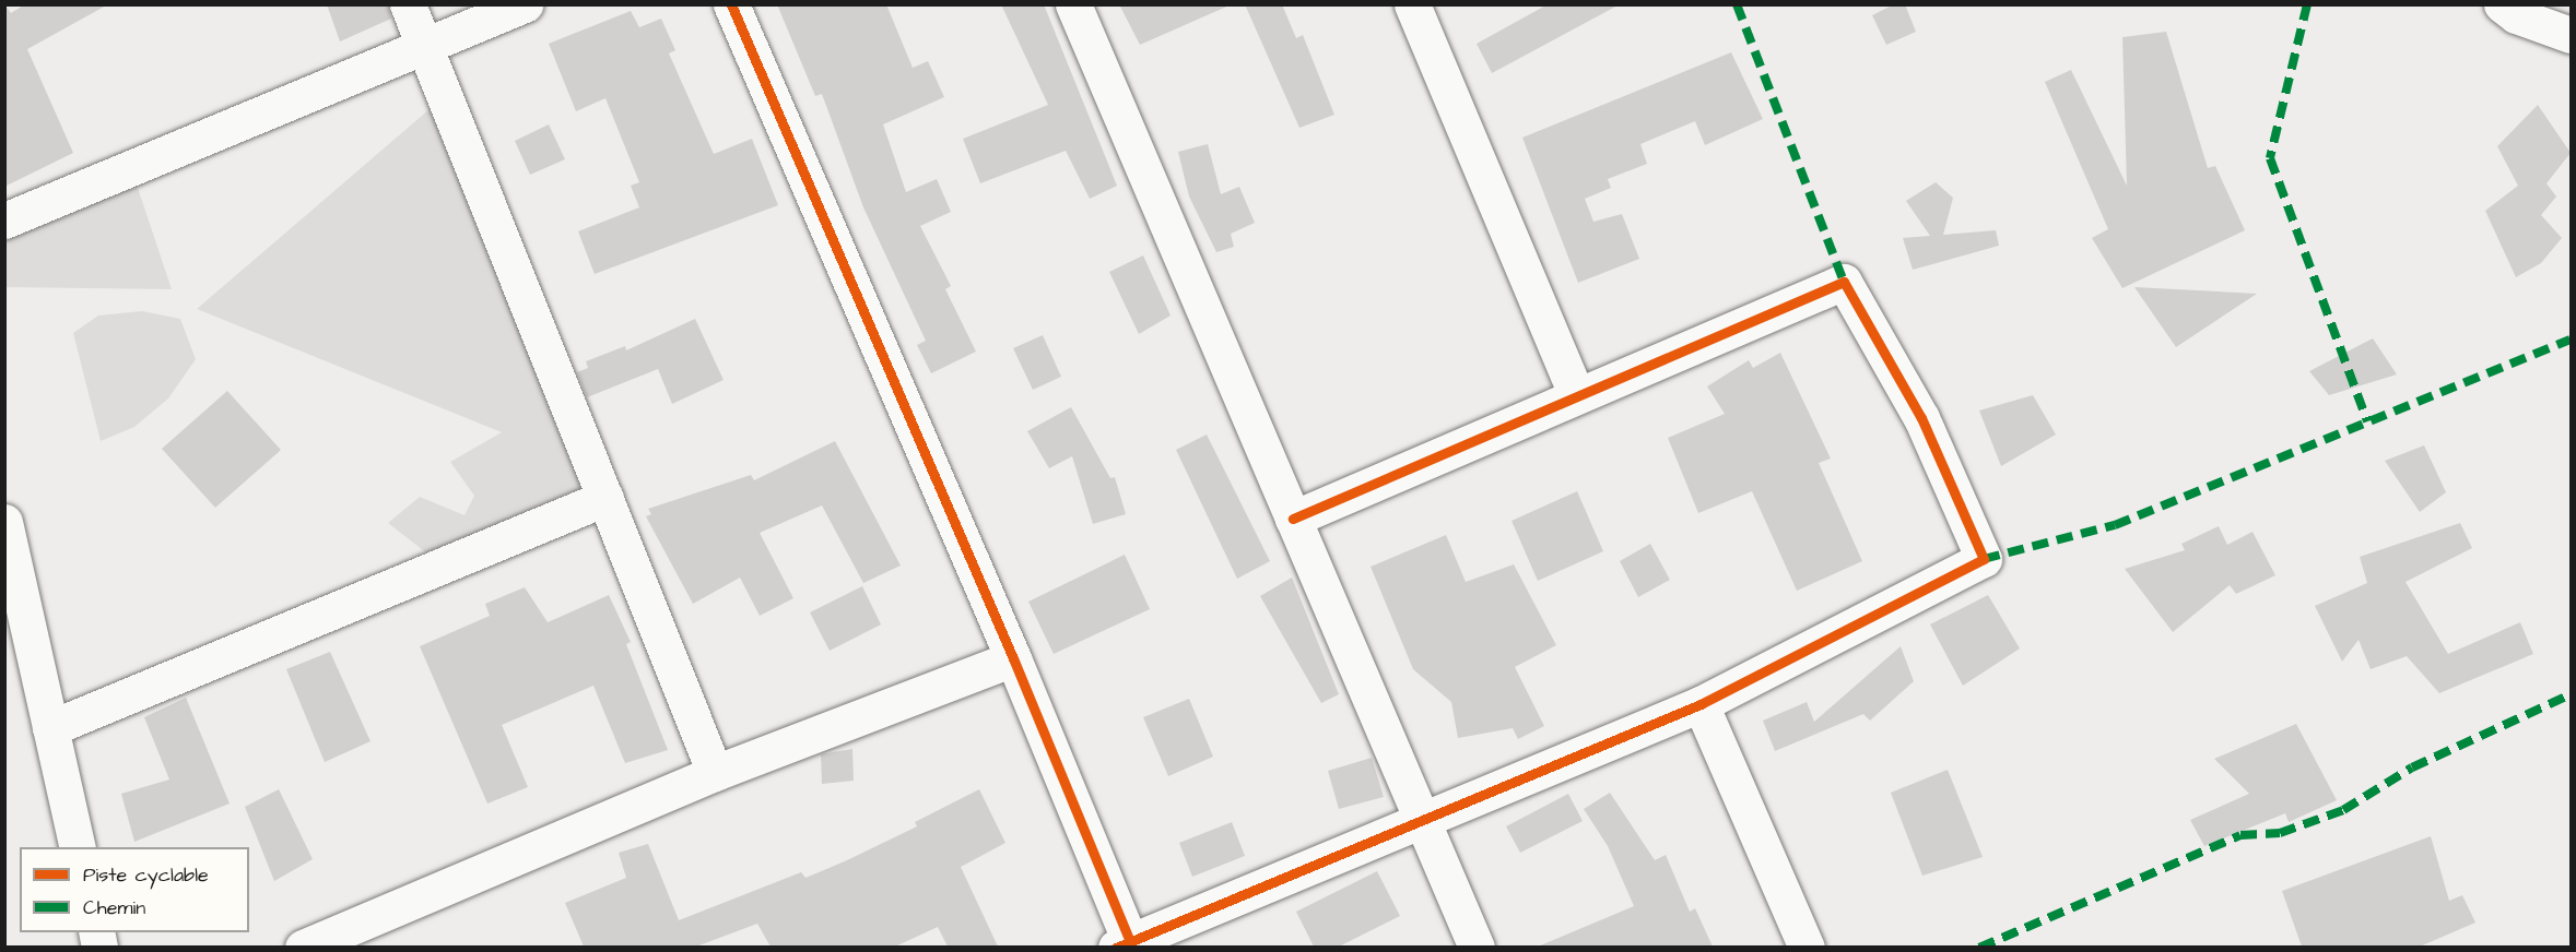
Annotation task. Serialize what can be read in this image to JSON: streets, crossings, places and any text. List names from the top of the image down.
{
  "legend": ["Piste cyclable", "Chemin"]
}
